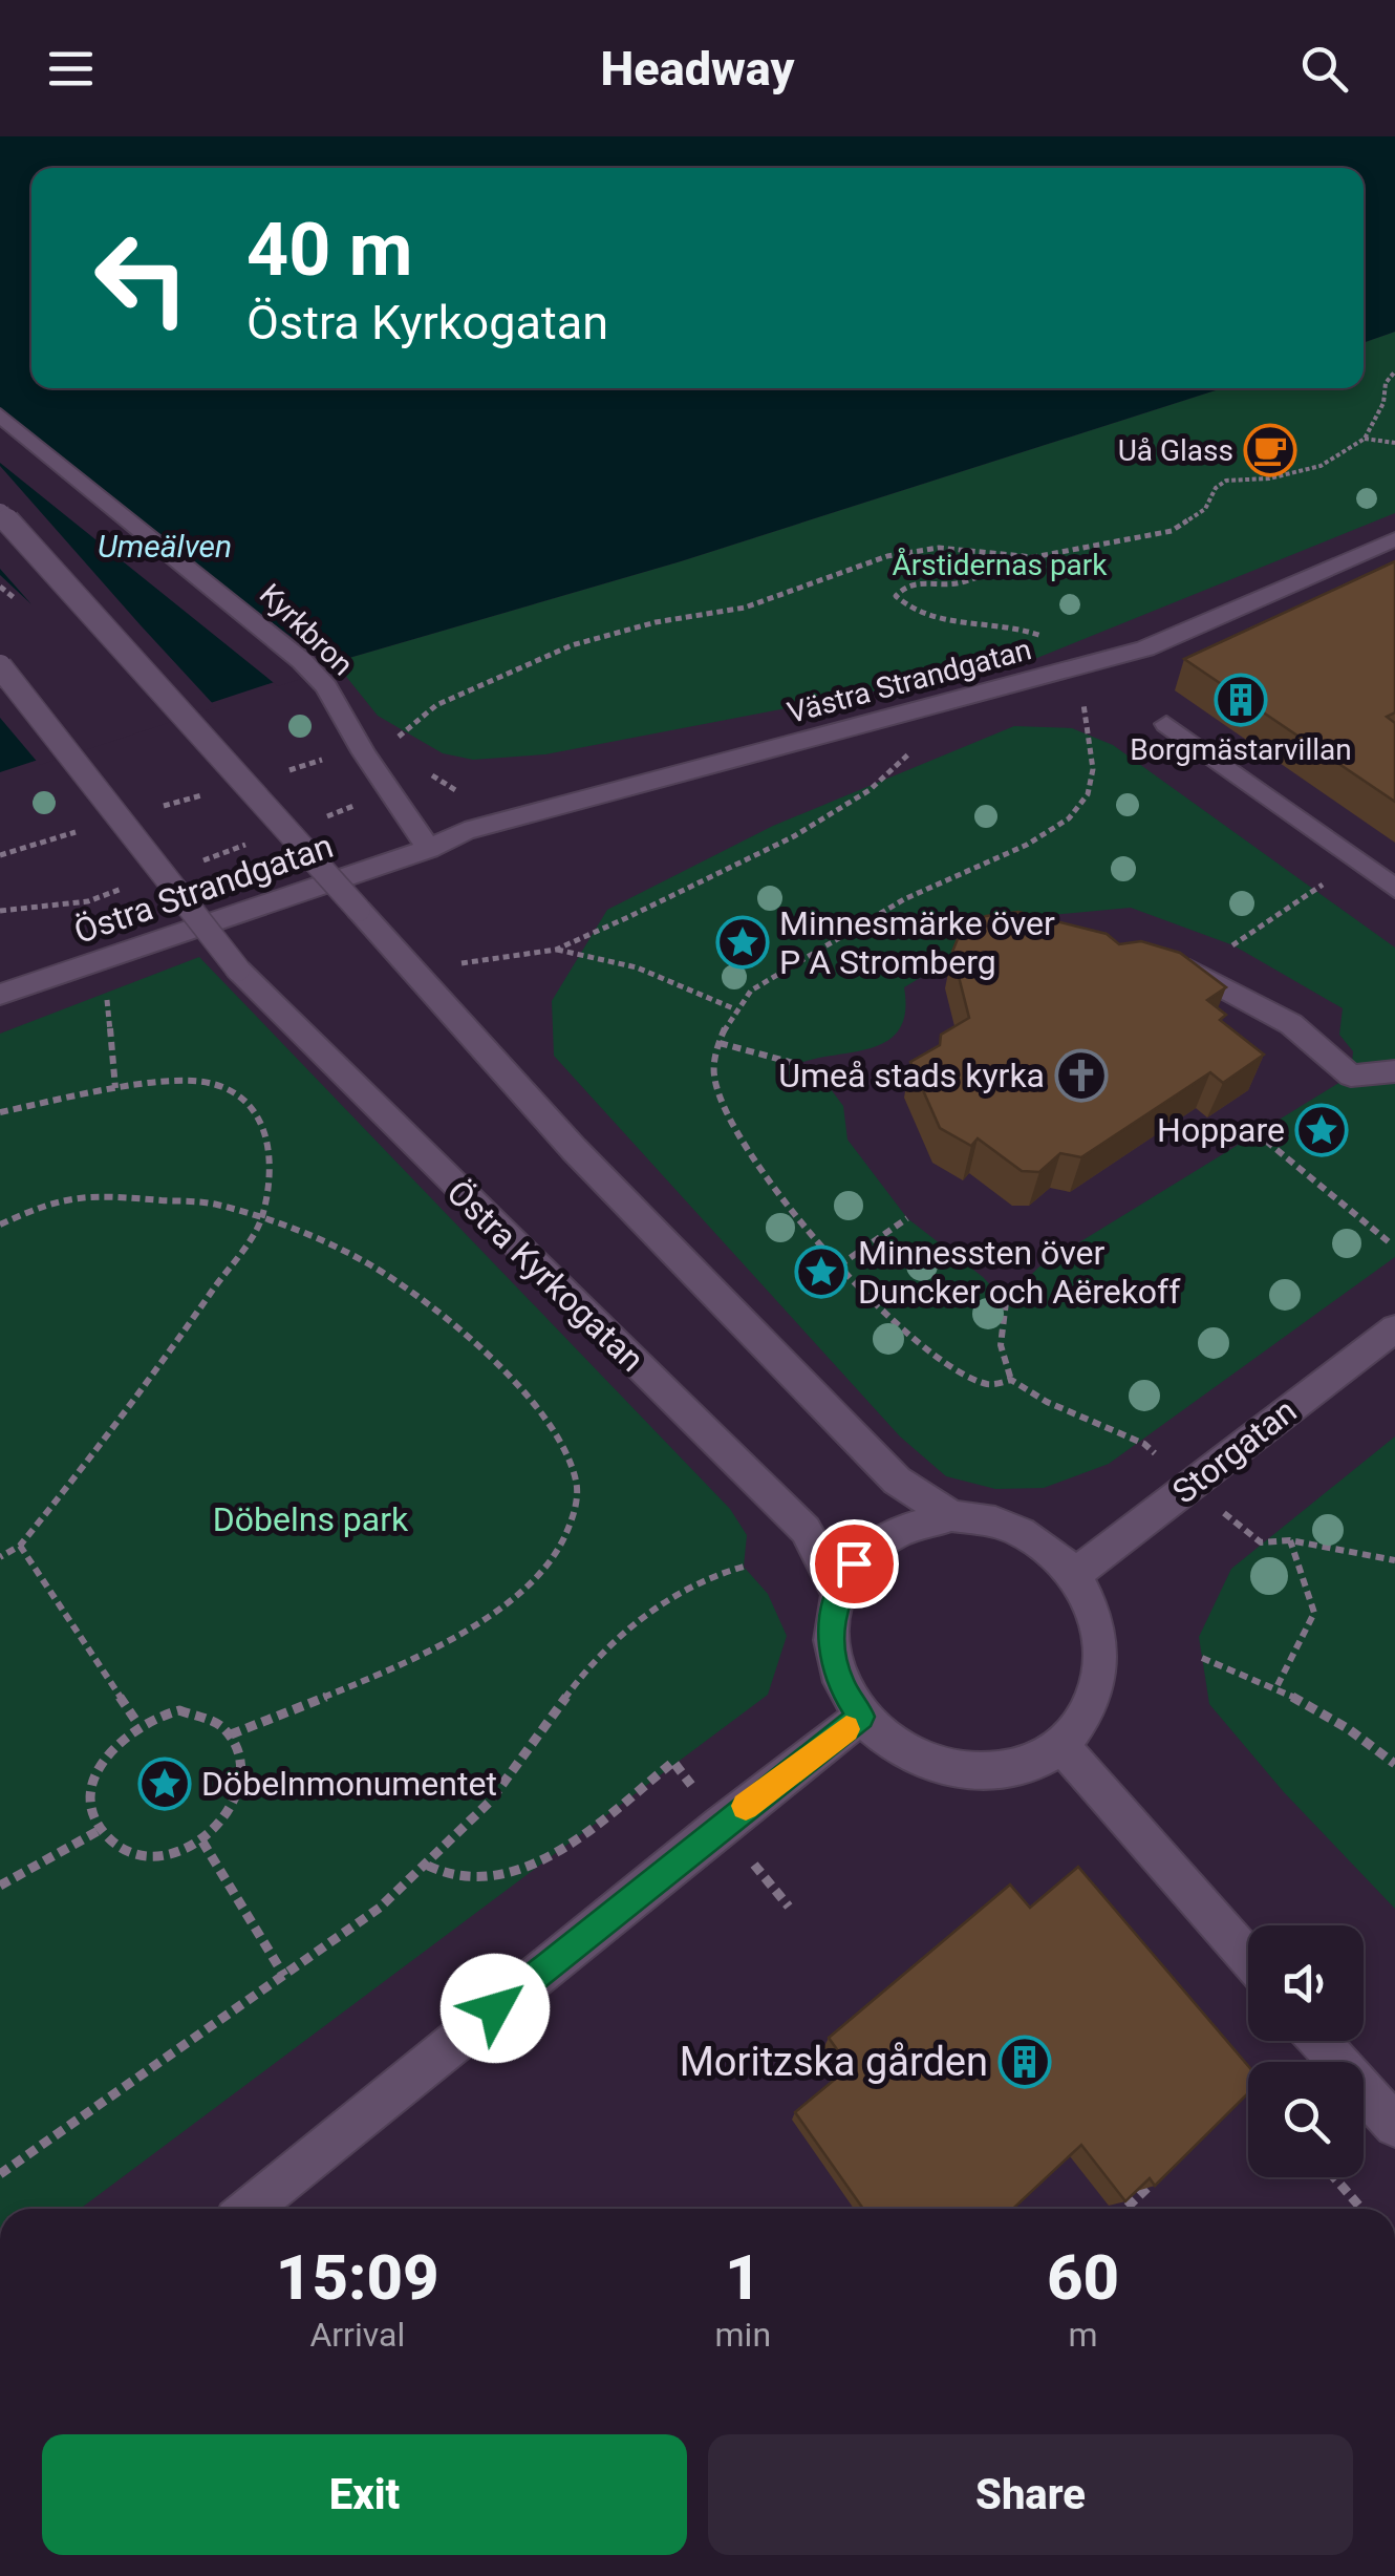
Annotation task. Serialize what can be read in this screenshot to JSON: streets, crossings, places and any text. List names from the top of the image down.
{
  "streets": {
    "street": [
      "Kyrkbron",
      "Västra Strandgatan",
      "Östra Strandgatan",
      "Östra Kyrkogatan",
      "Storgatan"
    ]
  },
  "crossings": [
    ["Kyrkbron", "Västra Strandgatan"],
    ["Kyrkbron", "Östra Strandgatan"],
    ["Västra Strandgatan", "Östra Strandgatan"],
    ["Östra Kyrkogatan", "Storgatan"]
  ],
  "water": ["Umeälven"],
  "parks": ["Årstidernas park", "Döbelns park"],
  "places": {
    "cafe": ["Uå Glass"],
    "building": ["Borgmästarvillan", "Moritzska gården"],
    "place": [
      "Minnesmärke över P A Stromberg",
      "Hoppare",
      "Minnessten över Duncker och Aërekoff",
      "Döbelnmonumentet"
    ],
    "church": ["Umeå stads kyrka"]
  },
  "page": {
    "header": "Headway",
    "turn": ["40 m", "Östra Kyrkogatan"],
    "eta": [
      "15:09",
      "Arrival",
      "1",
      "min",
      "60",
      "m"
    ],
    "buttons": ["Exit", "Share"]
  }
}
